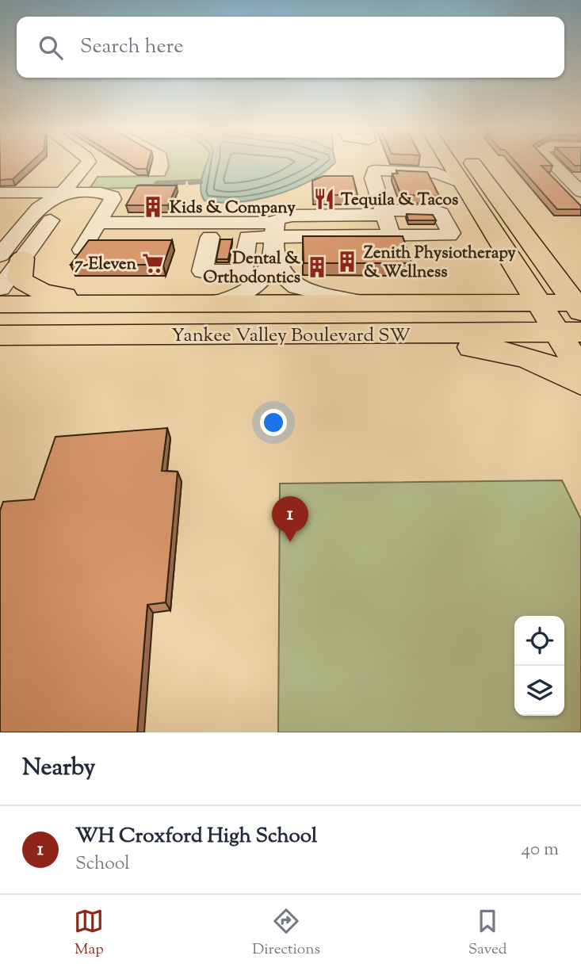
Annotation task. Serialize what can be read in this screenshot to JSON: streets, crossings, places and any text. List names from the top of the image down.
{
  "streets": {
    "main road": ["Yankee Valley Boulevard SW"]
  },
  "places": {
    "restaurant": ["Tequila & Tacos"],
    "building": ["Kids & Company", "Zenith Physiotherapy & Wellness", "Dental & Orthodontics"],
    "supermarket": ["7-Eleven"]
  },
  "page": {
    "search": "Search here",
    "pins": "1",
    "heading": "Nearby",
    "list": [
      {
        "mark": "1",
        "name": "WH Croxford High School",
        "note": "School",
        "value": "40 m"
      }
    ],
    "nav": ["Map", "Directions", "Saved"]
  }
}
